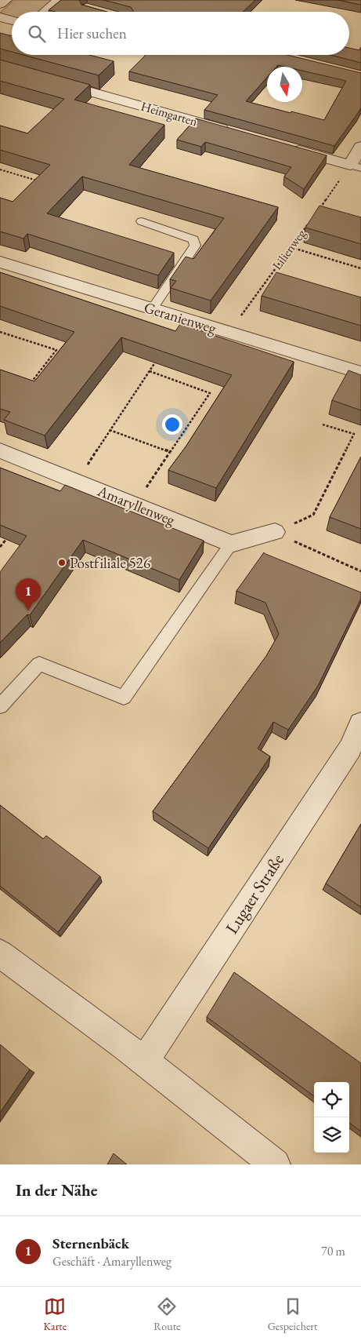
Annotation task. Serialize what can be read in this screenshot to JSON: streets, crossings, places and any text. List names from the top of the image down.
{
  "streets": {
    "street": [
      "Heimgarten",
      "Geranienweg",
      "Amaryllenweg",
      "Lugaer Straße"
    ],
    "path": ["Lilienweg"]
  },
  "crossings": [
    ["Lilienweg", "Geranienweg"]
  ],
  "places": ["Postfiliale 526"],
  "north": "bottom",
  "page": {
    "search": "Hier suchen",
    "pins": "1",
    "heading": "In der Nähe",
    "list": [
      {
        "mark": "1",
        "name": "Sternenbäck",
        "note": "Geschäft · Amaryllenweg",
        "value": "70 m"
      }
    ],
    "nav": ["Karte", "Route", "Gespeichert"]
  }
}
